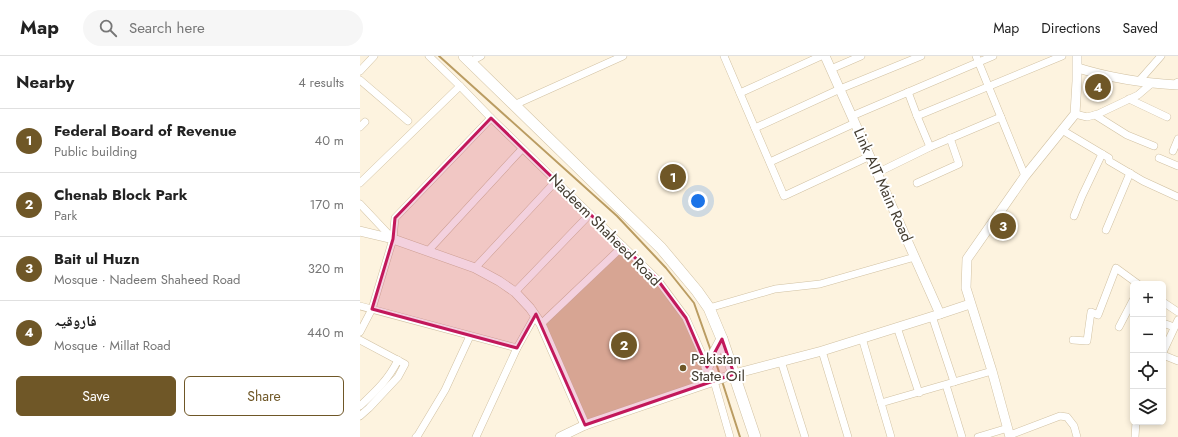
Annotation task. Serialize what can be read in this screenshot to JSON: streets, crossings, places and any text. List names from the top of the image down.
{
  "streets": {
    "main road": ["Nadeem Shaheed Road"],
    "street": ["Link AIT Main Road"]
  },
  "places": ["Pakistan State Oil"],
  "page": {
    "header": "Map",
    "search": "Search here",
    "nav": ["Map", "Directions", "Saved"],
    "heading": ["Nearby", "4 results"],
    "pins": [
      "4",
      "1",
      "3",
      "2"
    ],
    "list": [
      {
        "mark": "1",
        "name": "Federal Board of Revenue",
        "note": "Public building",
        "value": "40 m"
      },
      {
        "mark": "2",
        "name": "Chenab Block Park",
        "note": "Park",
        "value": "170 m"
      },
      {
        "mark": "3",
        "name": "Bait ul Huzn",
        "note": "Mosque · Nadeem Shaheed Road",
        "value": "320 m"
      },
      {
        "mark": "4",
        "name": "فاروقیہ",
        "note": "Mosque · Millat Road",
        "value": "440 m"
      }
    ],
    "map_buttons": ["+", "−"],
    "buttons": ["Save", "Share"]
  }
}
